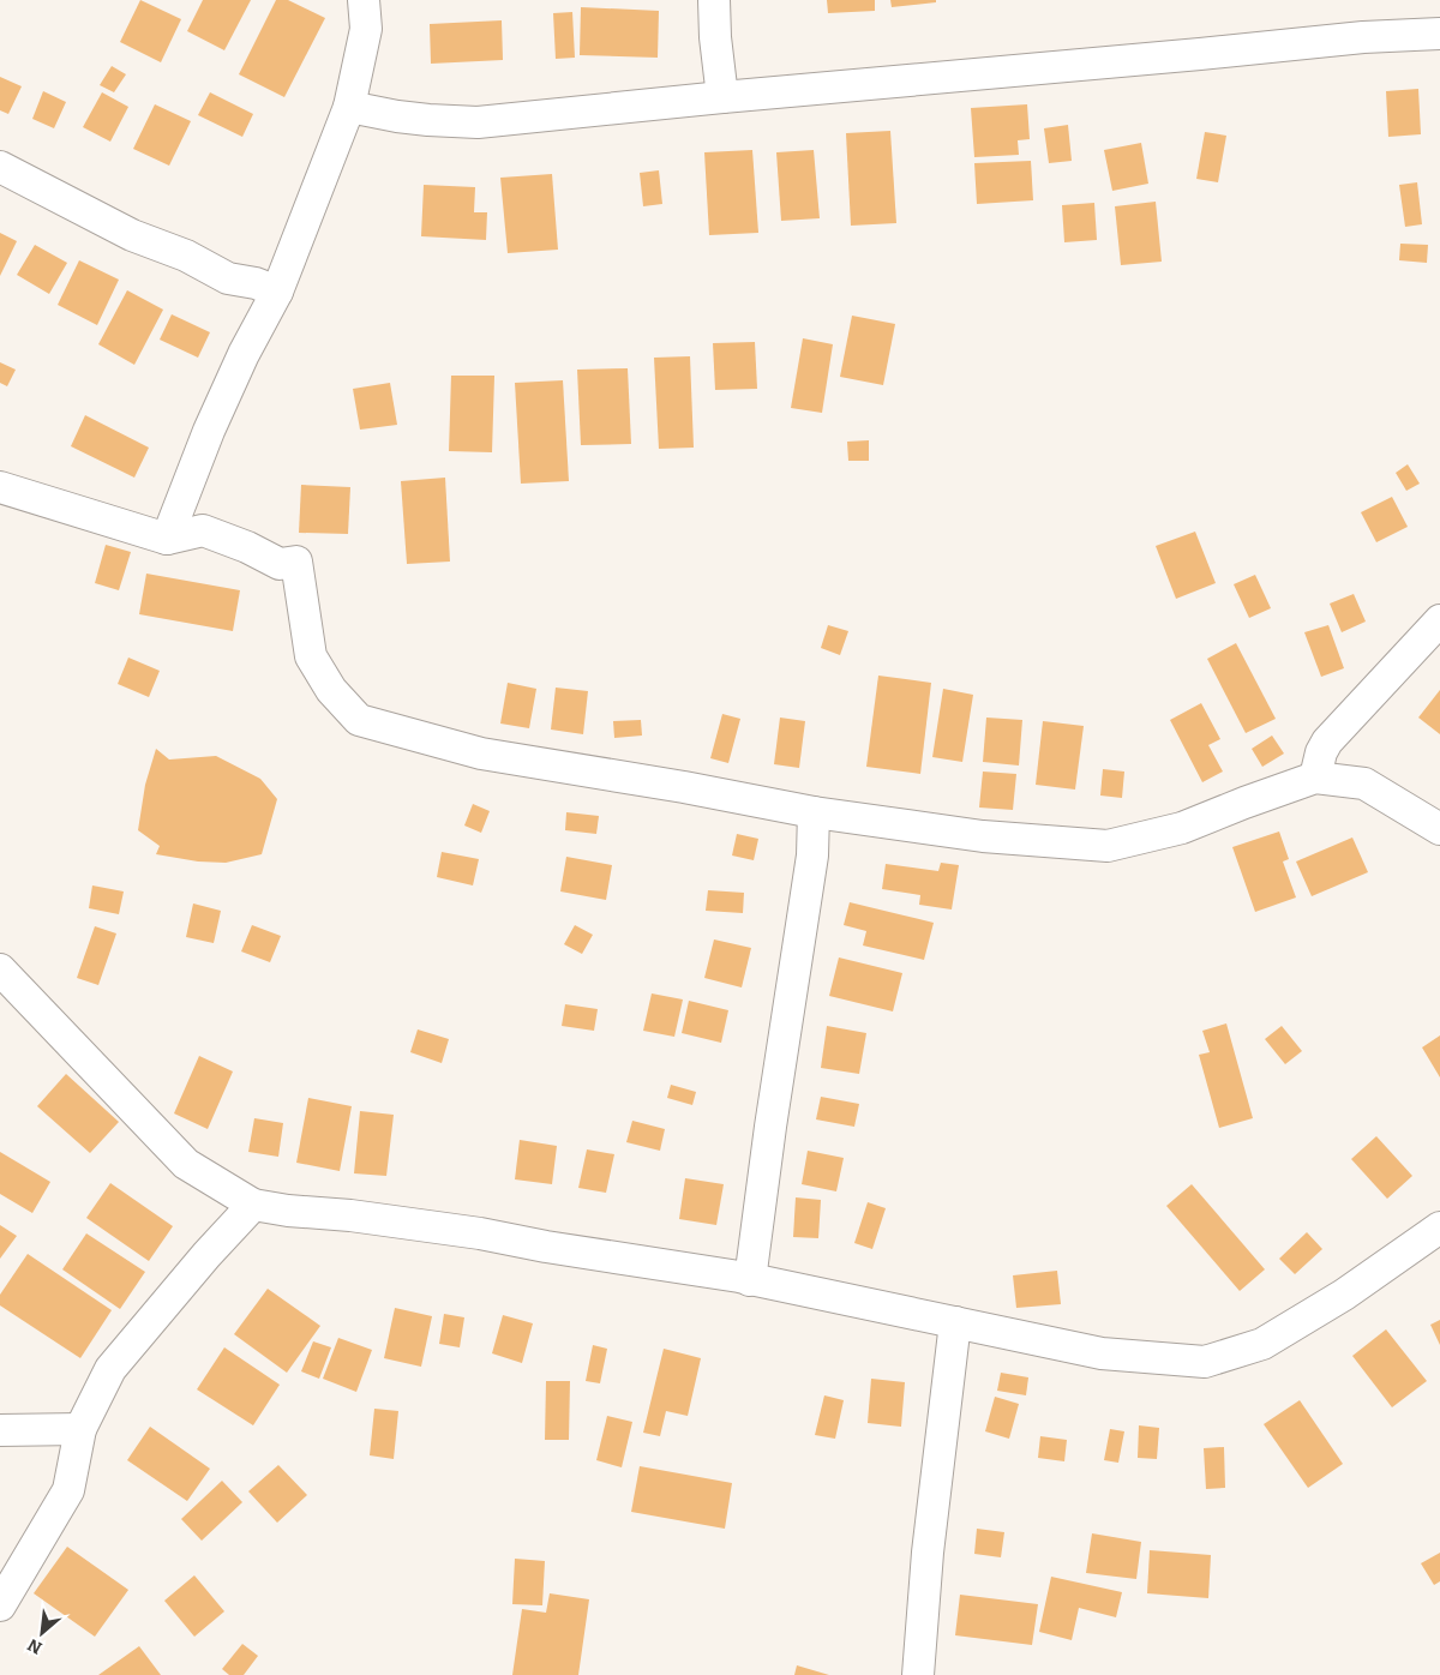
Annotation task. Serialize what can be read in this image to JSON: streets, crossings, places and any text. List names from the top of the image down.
{
  "north": "bottom left"
}
